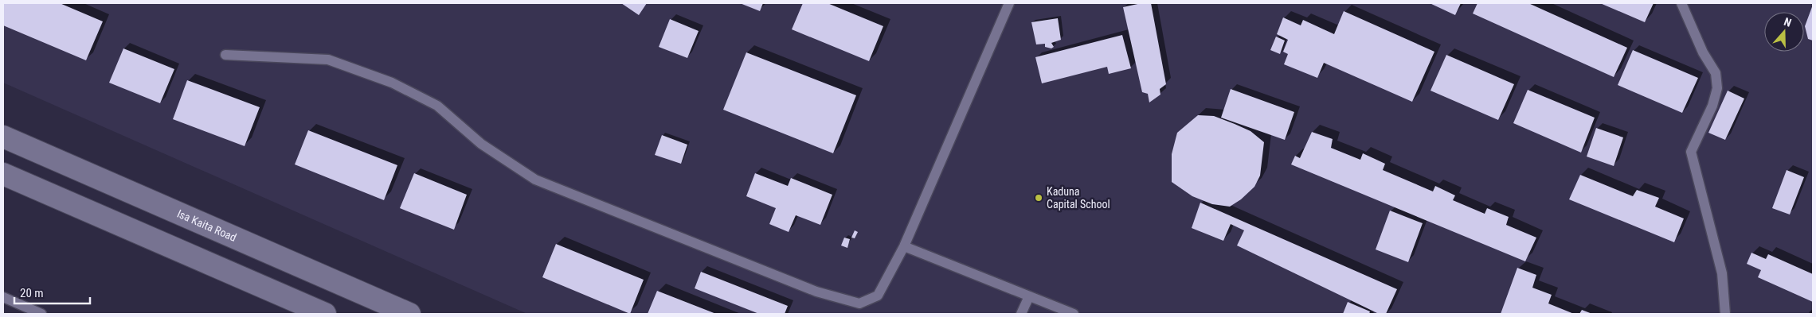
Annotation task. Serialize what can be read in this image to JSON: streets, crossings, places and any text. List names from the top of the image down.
{
  "streets": {
    "main road": ["Isa Kaita Road"]
  },
  "places": ["Kaduna Capital School"],
  "scale_bar": "20 m",
  "north": "top"
}
